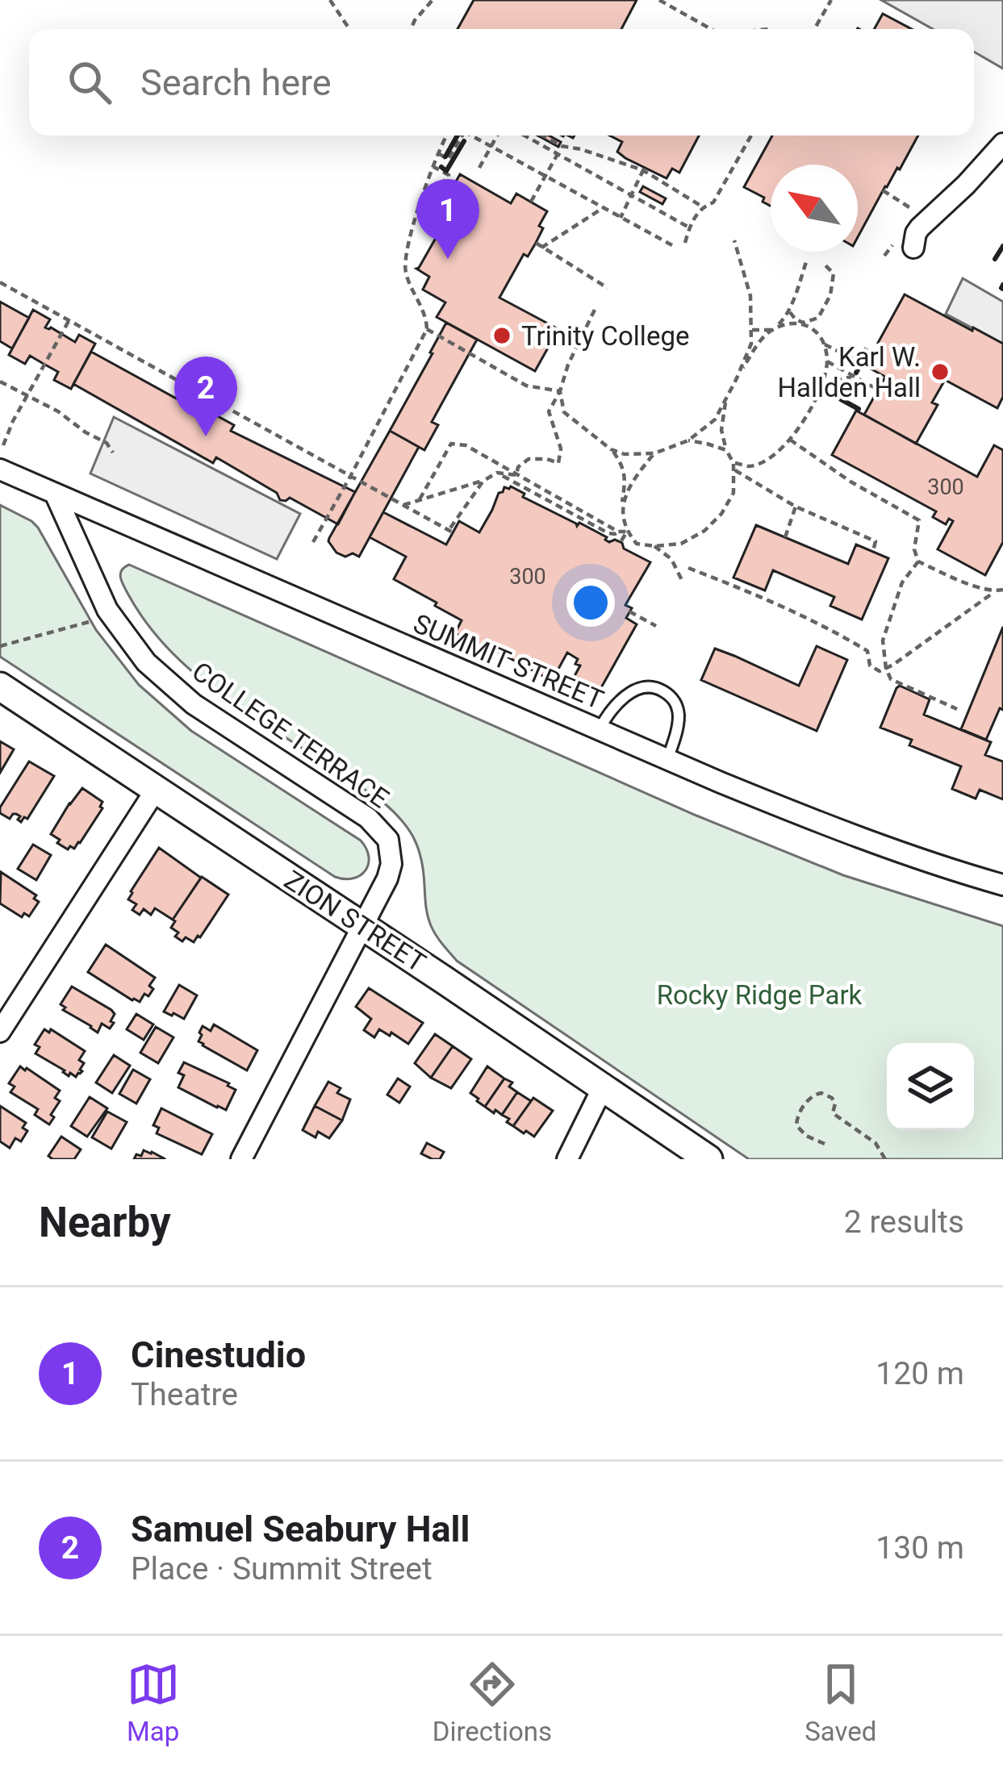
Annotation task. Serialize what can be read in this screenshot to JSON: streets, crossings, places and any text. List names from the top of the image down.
{
  "streets": {
    "main road": ["ZION STREET"],
    "street": ["SUMMIT STREET", "COLLEGE TERRACE"]
  },
  "crossings": [
    ["SUMMIT STREET", "COLLEGE TERRACE"],
    ["COLLEGE TERRACE", "ZION STREET"]
  ],
  "parks": ["Rocky Ridge Park"],
  "places": ["Trinity College", "Karl W. Hallden Hall"],
  "house_numbers": ["300", "300"],
  "north": "top left",
  "page": {
    "search": "Search here",
    "pins": ["1", "2"],
    "heading": ["Nearby", "2 results"],
    "list": [
      {
        "mark": "1",
        "name": "Cinestudio",
        "note": "Theatre",
        "value": "120 m"
      },
      {
        "mark": "2",
        "name": "Samuel Seabury Hall",
        "note": "Place · Summit Street",
        "value": "130 m"
      }
    ],
    "nav": ["Map", "Directions", "Saved"]
  }
}
